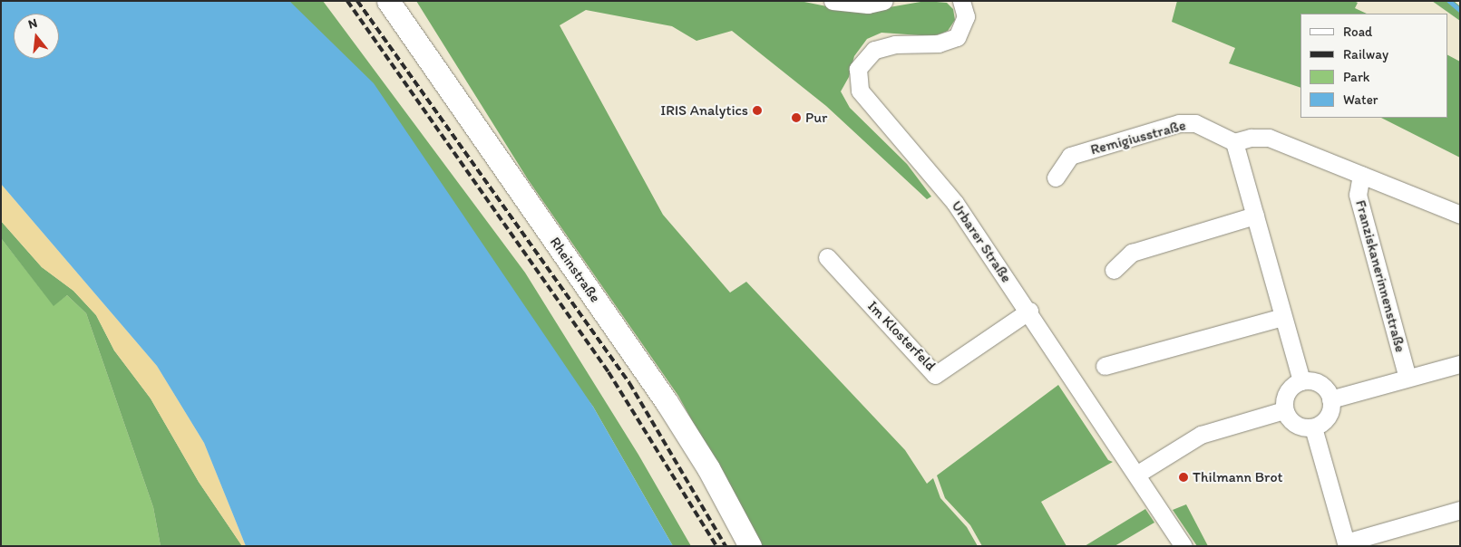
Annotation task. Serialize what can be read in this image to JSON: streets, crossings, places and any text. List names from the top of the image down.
{
  "streets": {
    "main road": ["Rheinstraße"],
    "street": [
      "Remigiusstraße",
      "Urbarer Straße",
      "Franziskanerinnenstraße",
      "Im Klosterfeld"
    ]
  },
  "crossings": [
    ["Remigiusstraße", "Franziskanerinnenstraße"],
    ["Urbarer Straße", "Im Klosterfeld"]
  ],
  "places": ["IRIS Analytics", "Pur", "Thilmann Brot"],
  "legend": [
    "Road",
    "Railway",
    "Park",
    "Water"
  ],
  "north": "top"
}
